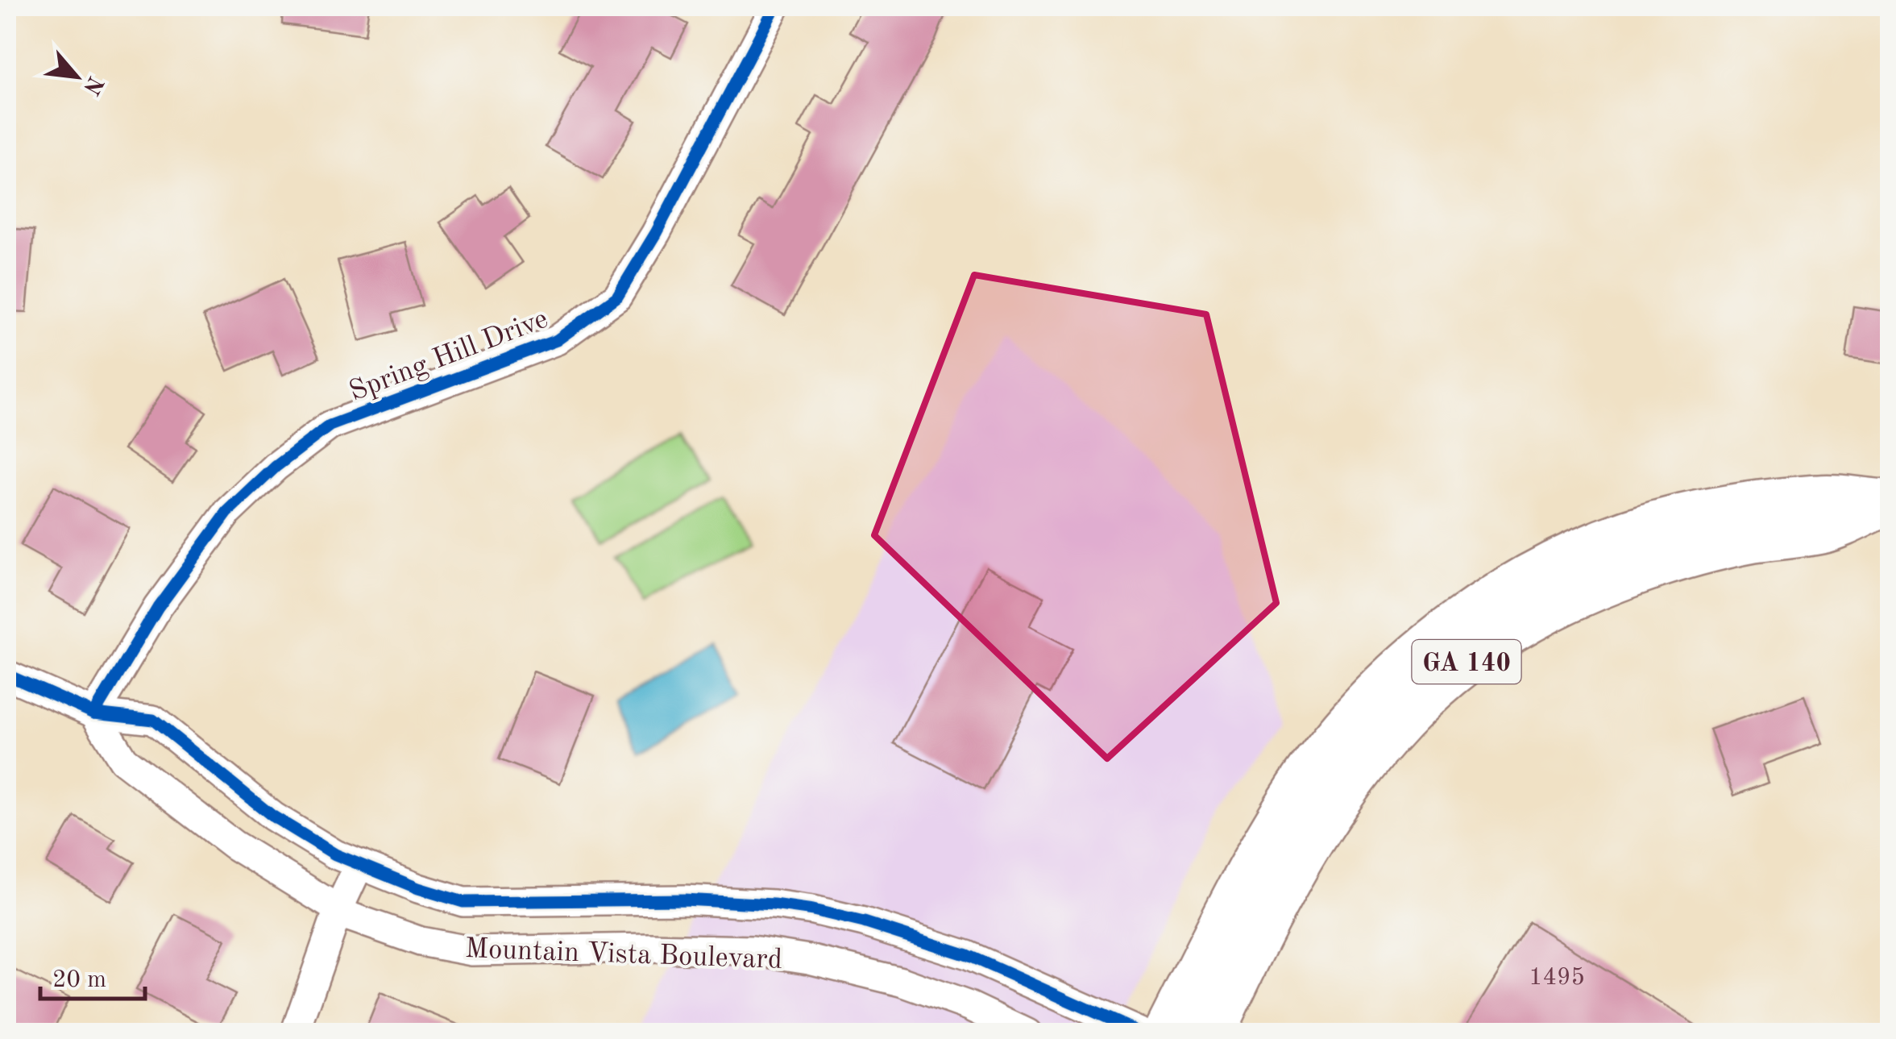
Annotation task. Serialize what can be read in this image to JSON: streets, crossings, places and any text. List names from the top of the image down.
{
  "streets": {
    "main road": ["GA 140"],
    "street": ["Spring Hill Drive", "Mountain Vista Boulevard"]
  },
  "crossings": [
    ["Spring Hill Drive", "Mountain Vista Boulevard"]
  ],
  "house_numbers": ["1495"],
  "scale_bar": "20 m",
  "north": "bottom right"
}
